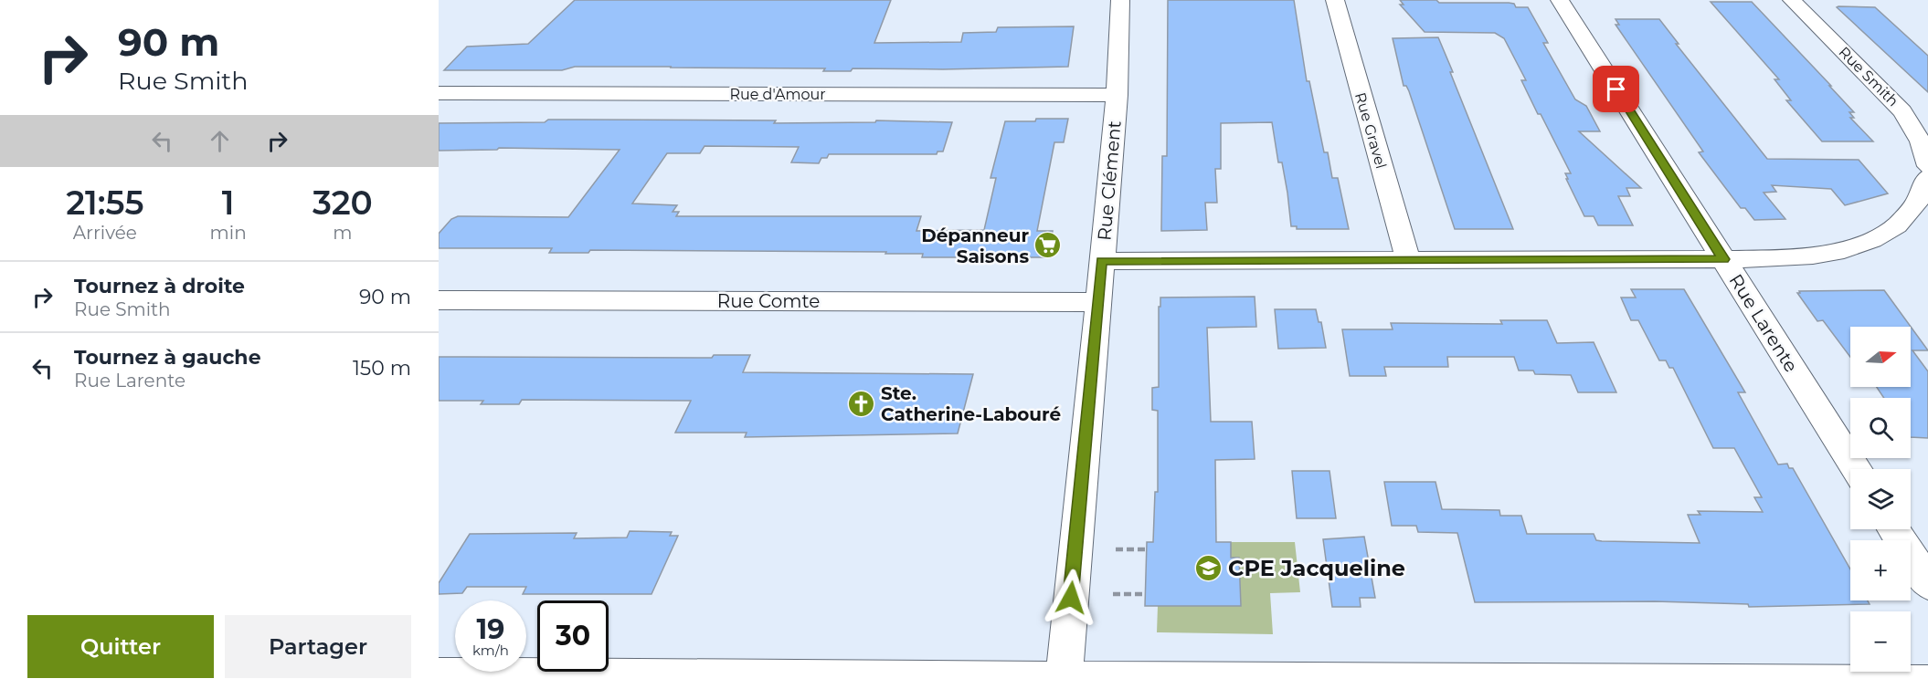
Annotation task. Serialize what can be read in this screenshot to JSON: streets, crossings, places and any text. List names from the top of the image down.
{
  "streets": {
    "street": [
      "Rue Smith",
      "Rue d'Amour",
      "Rue Gravel",
      "Rue Clément",
      "Rue Comte",
      "Rue Larente"
    ]
  },
  "crossings": [
    ["Rue d'Amour", "Rue Clément"],
    ["Rue Clément", "Rue Comte"]
  ],
  "places": {
    "supermarket": ["Dépanneur Saisons"],
    "church": ["Ste. Catherine-Labouré"],
    "school or university": ["CPE Jacqueline"]
  },
  "north": "right",
  "page": {
    "turn": ["90 m", "Rue Smith"],
    "eta": [
      "21:55",
      "Arrivée",
      "1",
      "min",
      "320",
      "m"
    ],
    "list": [
      {
        "name": "Tournez à droite",
        "note": "Rue Smith",
        "value": "90 m"
      },
      {
        "name": "Tournez à gauche",
        "note": "Rue Larente",
        "value": "150 m"
      }
    ],
    "map_buttons": ["+", "−"],
    "speed": "19 km/h",
    "limit": "30",
    "buttons": ["Quitter", "Partager"]
  }
}
